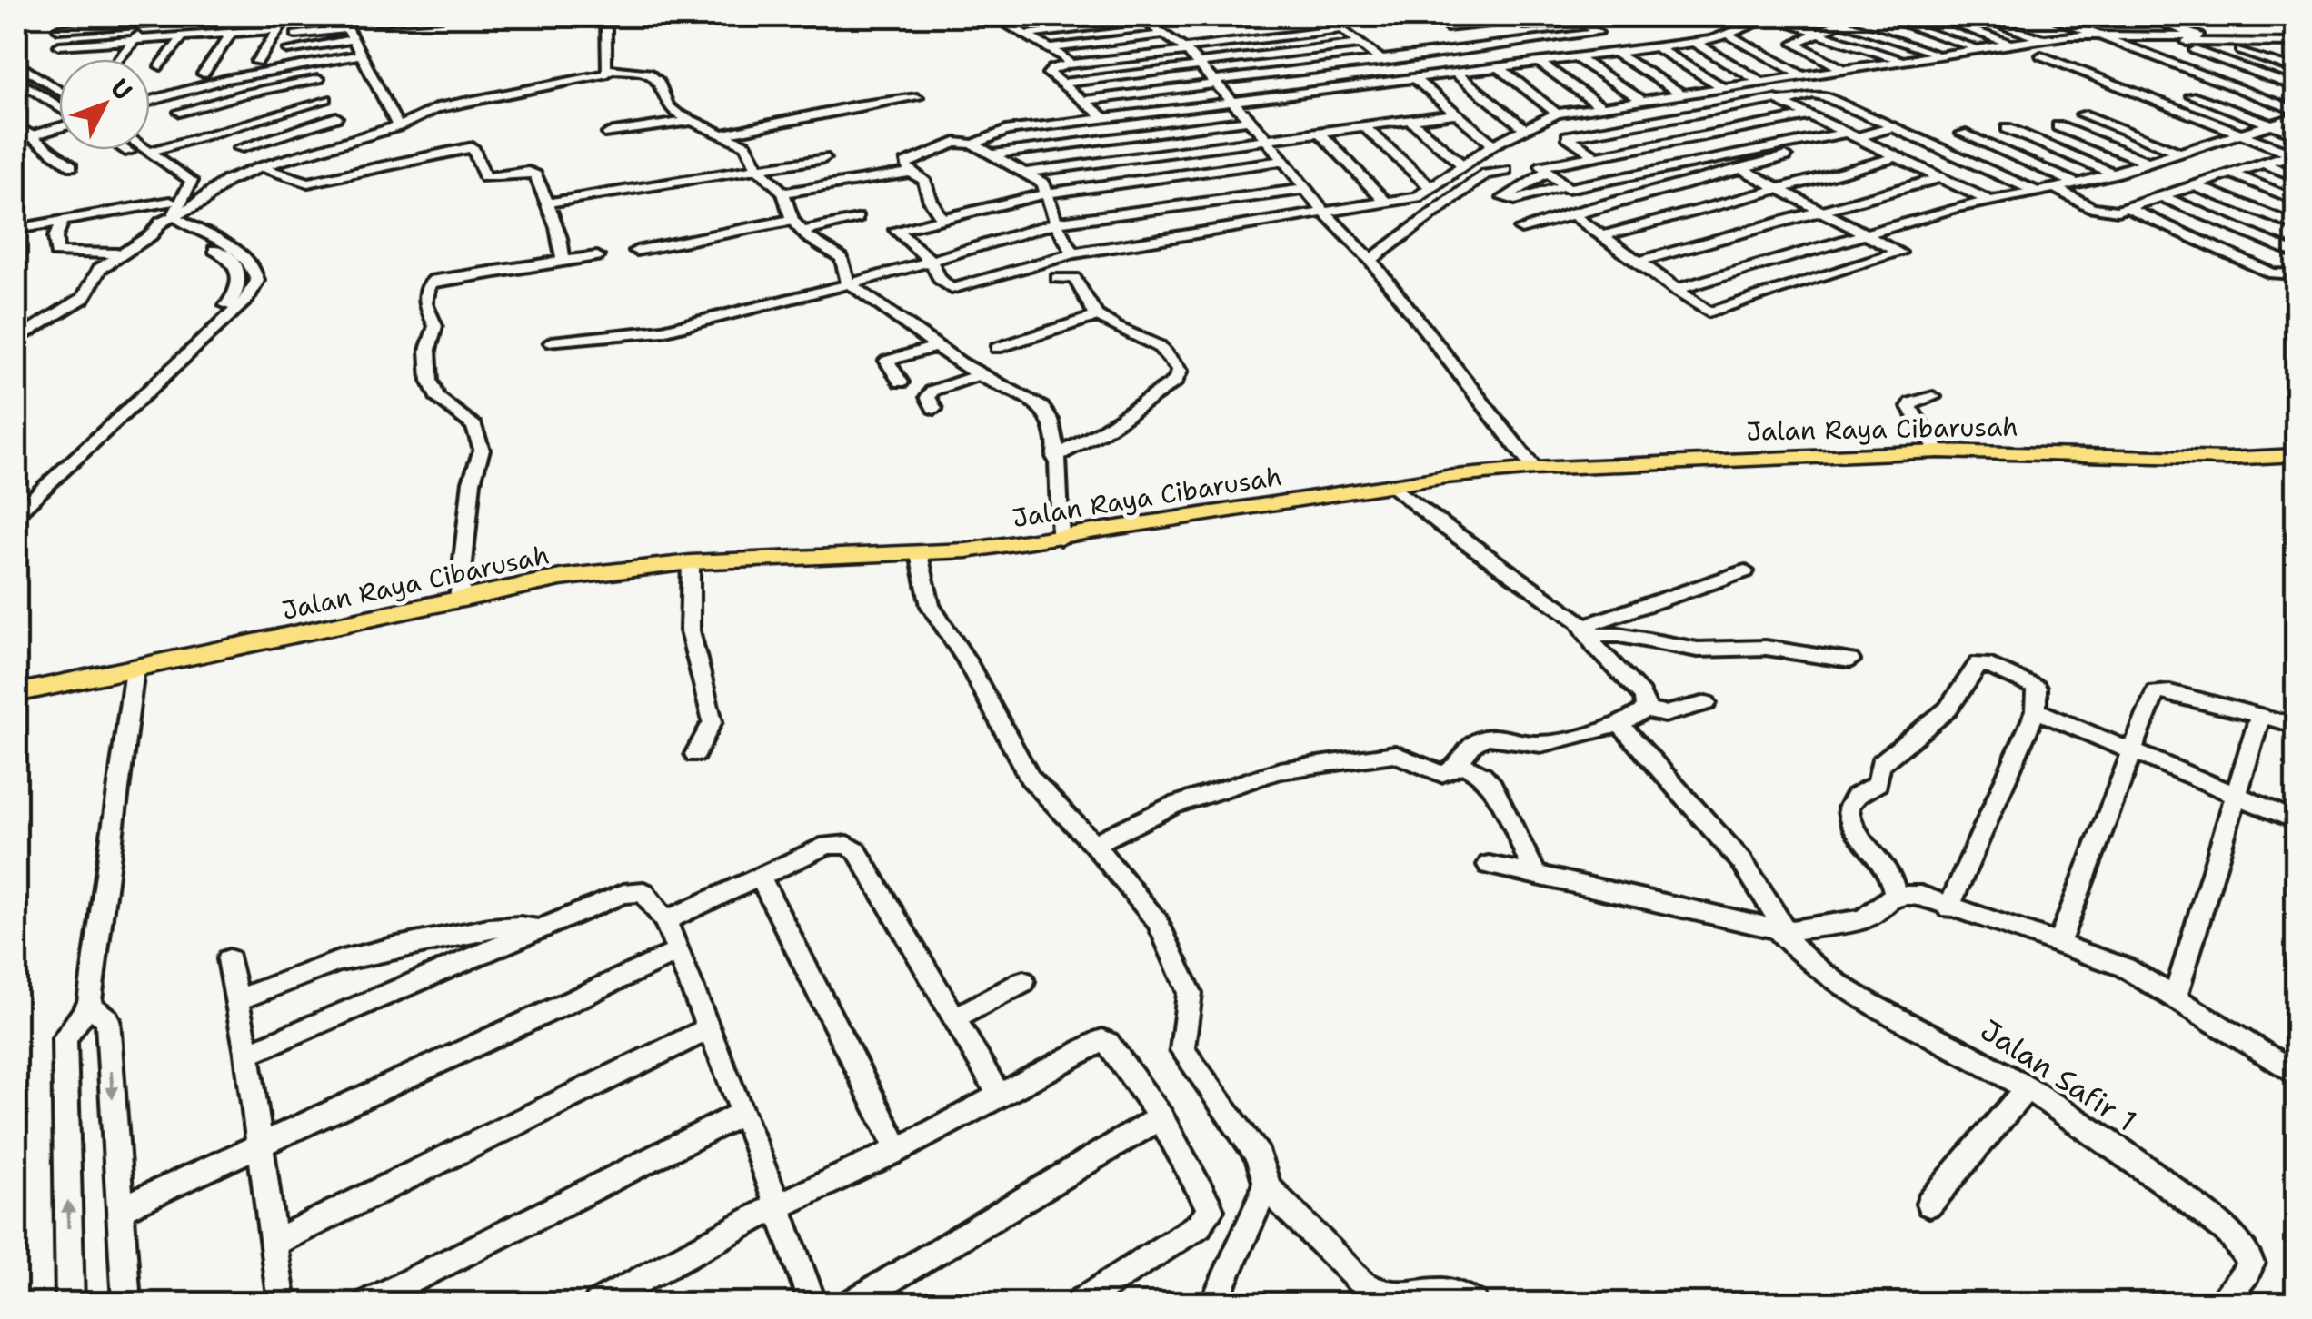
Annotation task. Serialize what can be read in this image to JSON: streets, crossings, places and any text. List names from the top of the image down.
{
  "streets": {
    "main road": ["Jalan Raya Cibarusah"],
    "street": ["Jalan Safir 1"]
  },
  "north": "top right"
}
